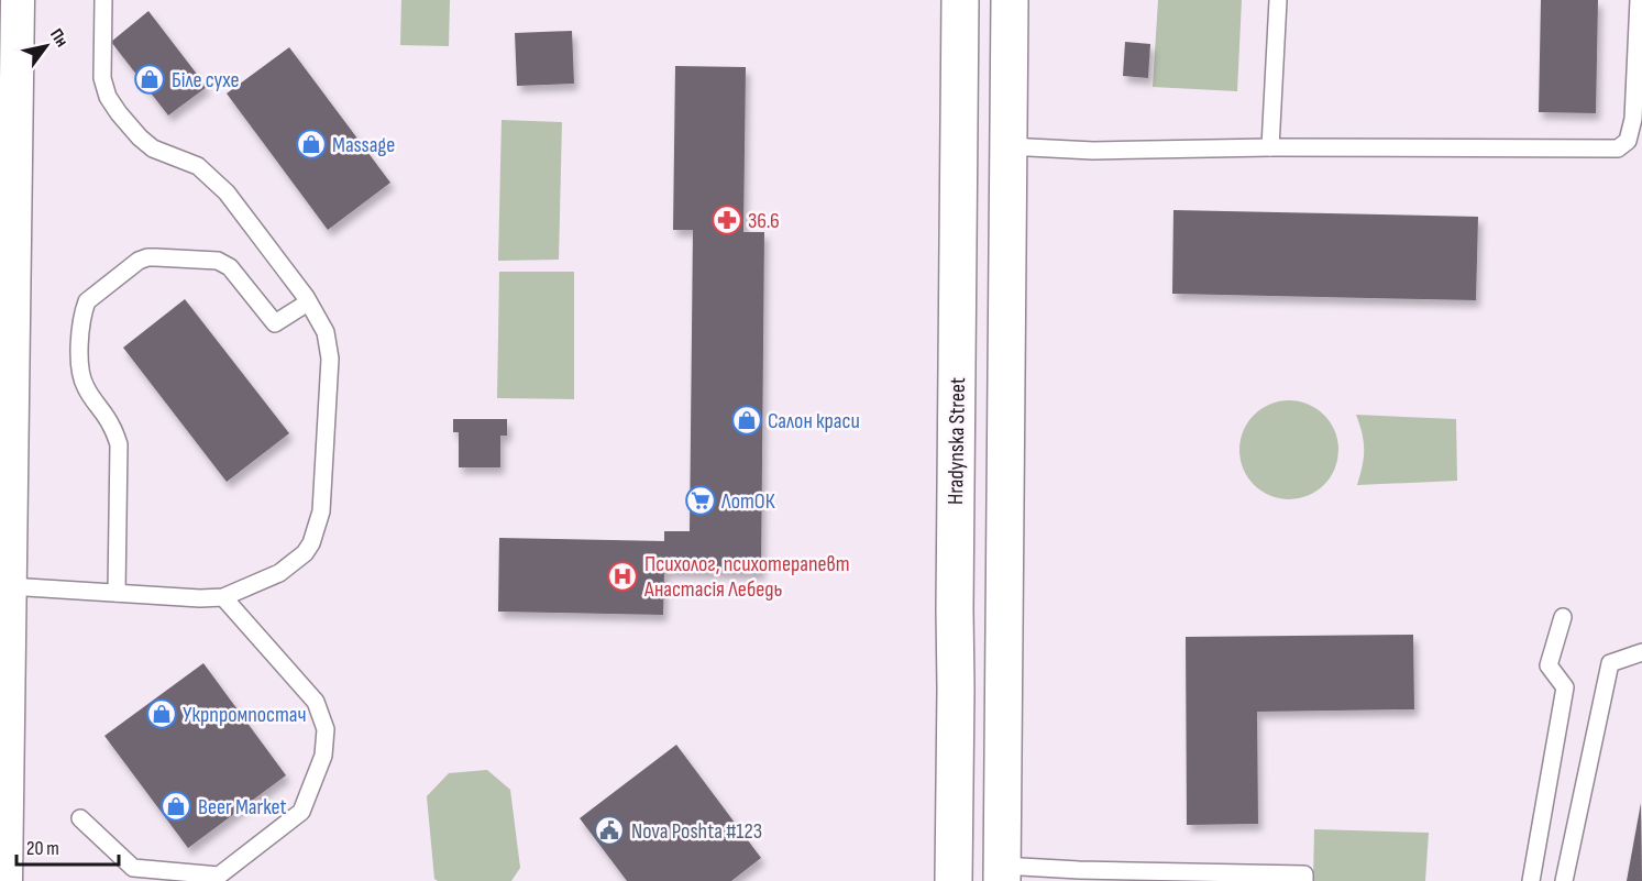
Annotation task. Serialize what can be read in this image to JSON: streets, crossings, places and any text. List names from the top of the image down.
{
  "streets": {
    "street": ["Hradynska Street"]
  },
  "places": {
    "shop": [
      "Біле сухе",
      "Massage",
      "Салон краси",
      "Укрпромпостач",
      "Beer Market"
    ],
    "pharmacy": ["36.6"],
    "supermarket": ["ЛотОК"],
    "hospital": ["Психолог, психотерапевт Анастасія Лебедь"],
    "public building": ["Nova Poshta #123"]
  },
  "scale_bar": "20 m",
  "north": "top right"
}
